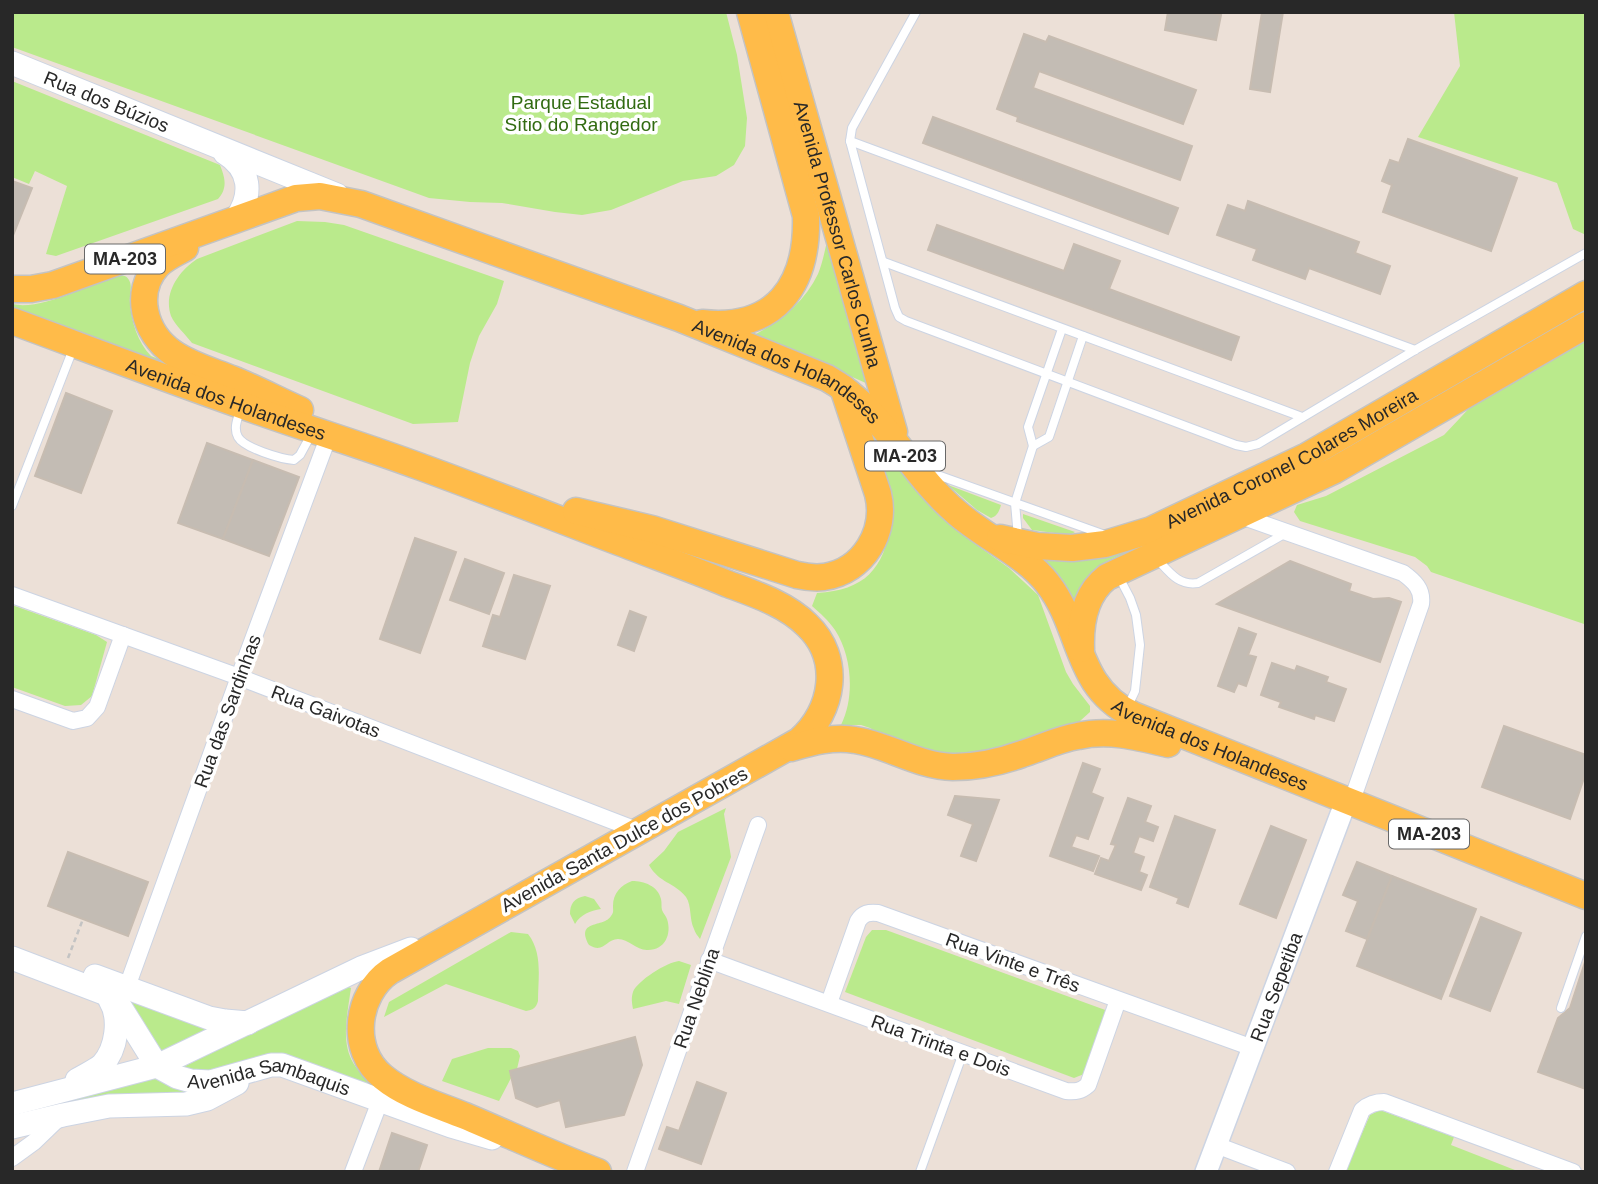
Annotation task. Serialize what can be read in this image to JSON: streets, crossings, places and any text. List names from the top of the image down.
{
  "streets": {
    "main road": [
      "Rua dos Búzios",
      "Avenida Professor Carlos Cunha",
      "MA-203",
      "Avenida dos Holandeses",
      "Avenida Coronel Colares Moreira",
      "Avenida Santa Dulce dos Pobres",
      "Avenida Sambaquis"
    ],
    "street": [
      "Rua das Sardinhas",
      "Rua Gaivotas",
      "Rua Vinte e Três",
      "Rua Sepetiba",
      "Rua Neblina",
      "Rua Trinta e Dois"
    ]
  },
  "crossings": [
    ["Rua dos Búzios", "Avenida dos Holandeses"],
    ["Avenida Professor Carlos Cunha", "Avenida dos Holandeses"],
    ["Avenida dos Holandeses", "Avenida Coronel Colares Moreira"],
    ["Avenida dos Holandeses", "Rua das Sardinhas"],
    ["Avenida dos Holandeses", "Avenida Santa Dulce dos Pobres"],
    ["Avenida dos Holandeses", "Rua Sepetiba"],
    ["Rua das Sardinhas", "Rua Gaivotas"],
    ["Rua Gaivotas", "Avenida Santa Dulce dos Pobres"],
    ["Avenida Santa Dulce dos Pobres", "Avenida Sambaquis"],
    ["Rua Vinte e Três", "Rua Sepetiba"],
    ["Rua Vinte e Três", "Rua Trinta e Dois"],
    ["Rua Neblina", "Rua Trinta e Dois"]
  ],
  "parks": ["Parque Estadual Sítio do Rangedor"]
}
